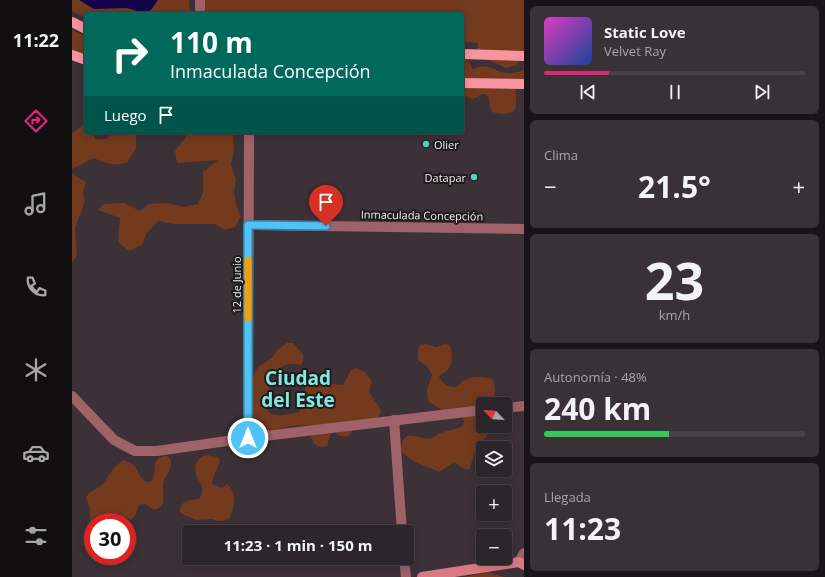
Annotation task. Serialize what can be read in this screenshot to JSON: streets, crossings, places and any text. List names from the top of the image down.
{
  "streets": {
    "street": ["Inmaculada Concepción", "12 de Junio"]
  },
  "crossings": [
    ["Inmaculada Concepción", "12 de Junio"]
  ],
  "districts": ["Ciudad del Este"],
  "places": ["Olier", "Datapar"],
  "north": "top left",
  "page": {
    "tabs": "11:22",
    "turn": ["110 m", "Inmaculada Concepción"],
    "song": ["Static Love", "Velvet Ray"],
    "then": "Luego",
    "tile": [
      "Clima",
      ["23", "km/h"],
      ["Autonomía · 48%", "240 km"],
      ["Llegada", "11:23"]
    ],
    "heat": ["−", "21.5°", "+"],
    "map_buttons": ["+", "−"],
    "limit": "30",
    "trip": "11:23 · 1 min · 150 m"
  }
}
